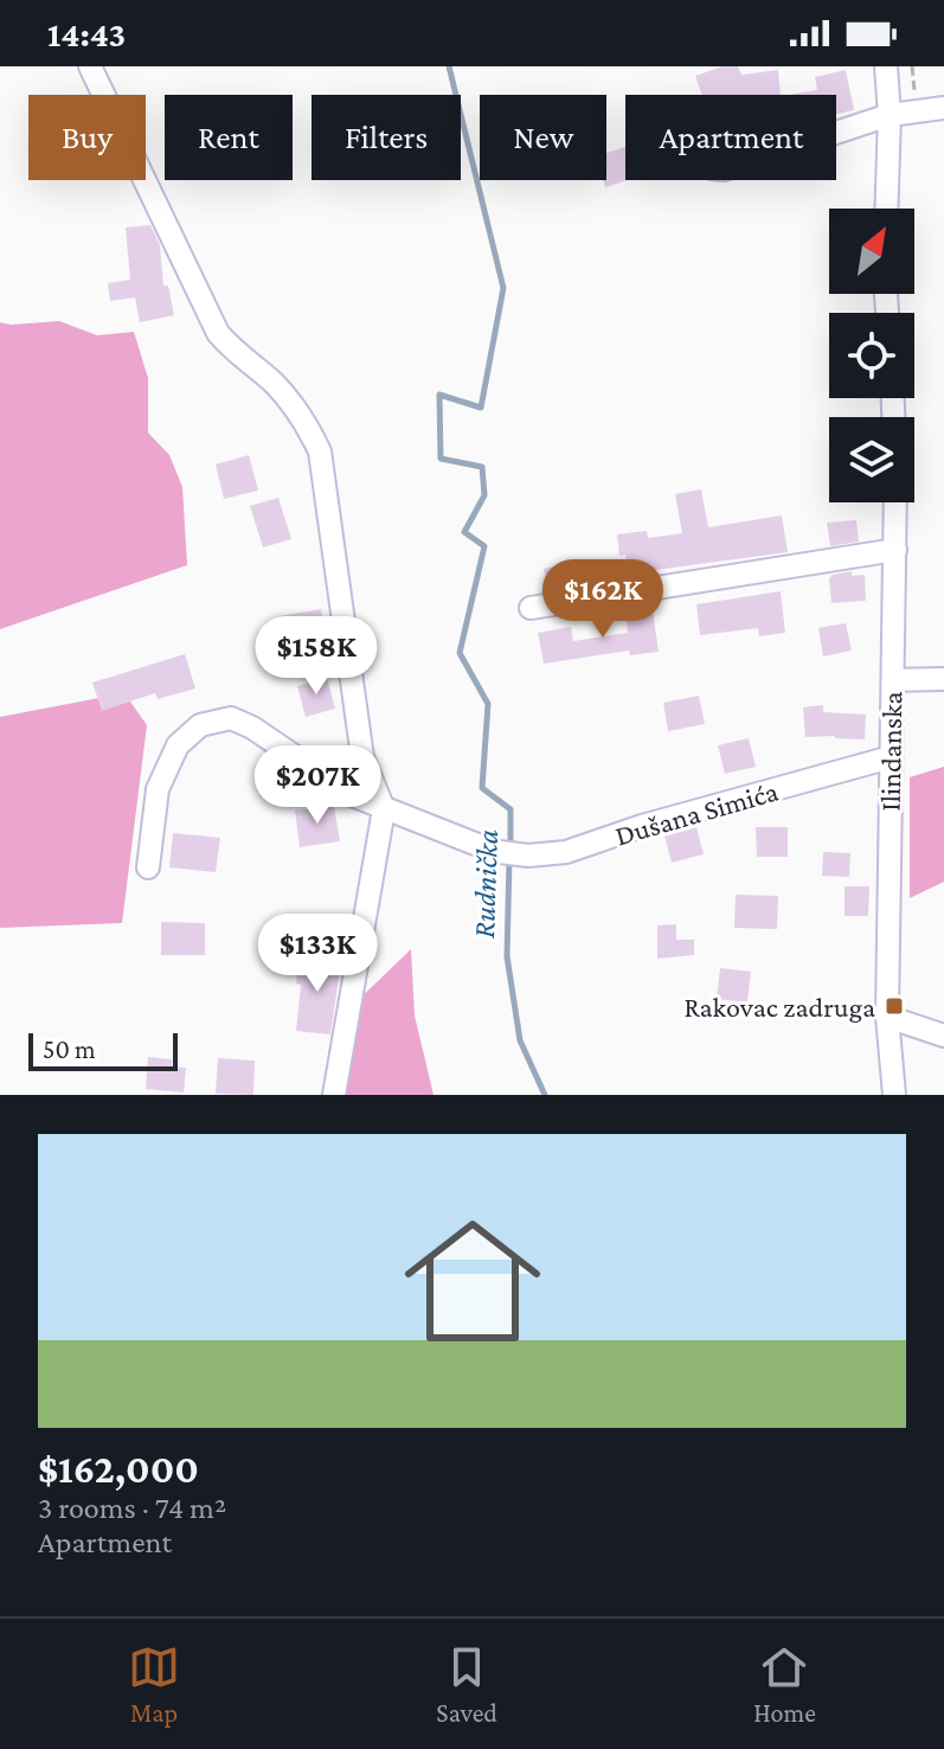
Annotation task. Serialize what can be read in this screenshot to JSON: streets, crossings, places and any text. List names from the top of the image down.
{
  "streets": {
    "street": ["Ilindanska", "Dušana Simića"]
  },
  "crossings": [
    ["Ilindanska", "Dušana Simića"]
  ],
  "water": ["Rudnička"],
  "places": {
    "transit": ["Rakovac zadruga"]
  },
  "scale_bar": "50 m",
  "north": "top right",
  "page": {
    "status": "14:43",
    "chip": [
      "Buy",
      "Rent",
      "Filters",
      "New",
      "Apartment"
    ],
    "price": [
      "$162K",
      "$158K",
      "$207K",
      "$133K"
    ],
    "scale": "50 m",
    "list": [
      {
        "name": "$162,000",
        "note": "3 rooms · 74 m² · Apartment"
      }
    ],
    "tabs": ["Map", "Saved", "Home"]
  }
}
